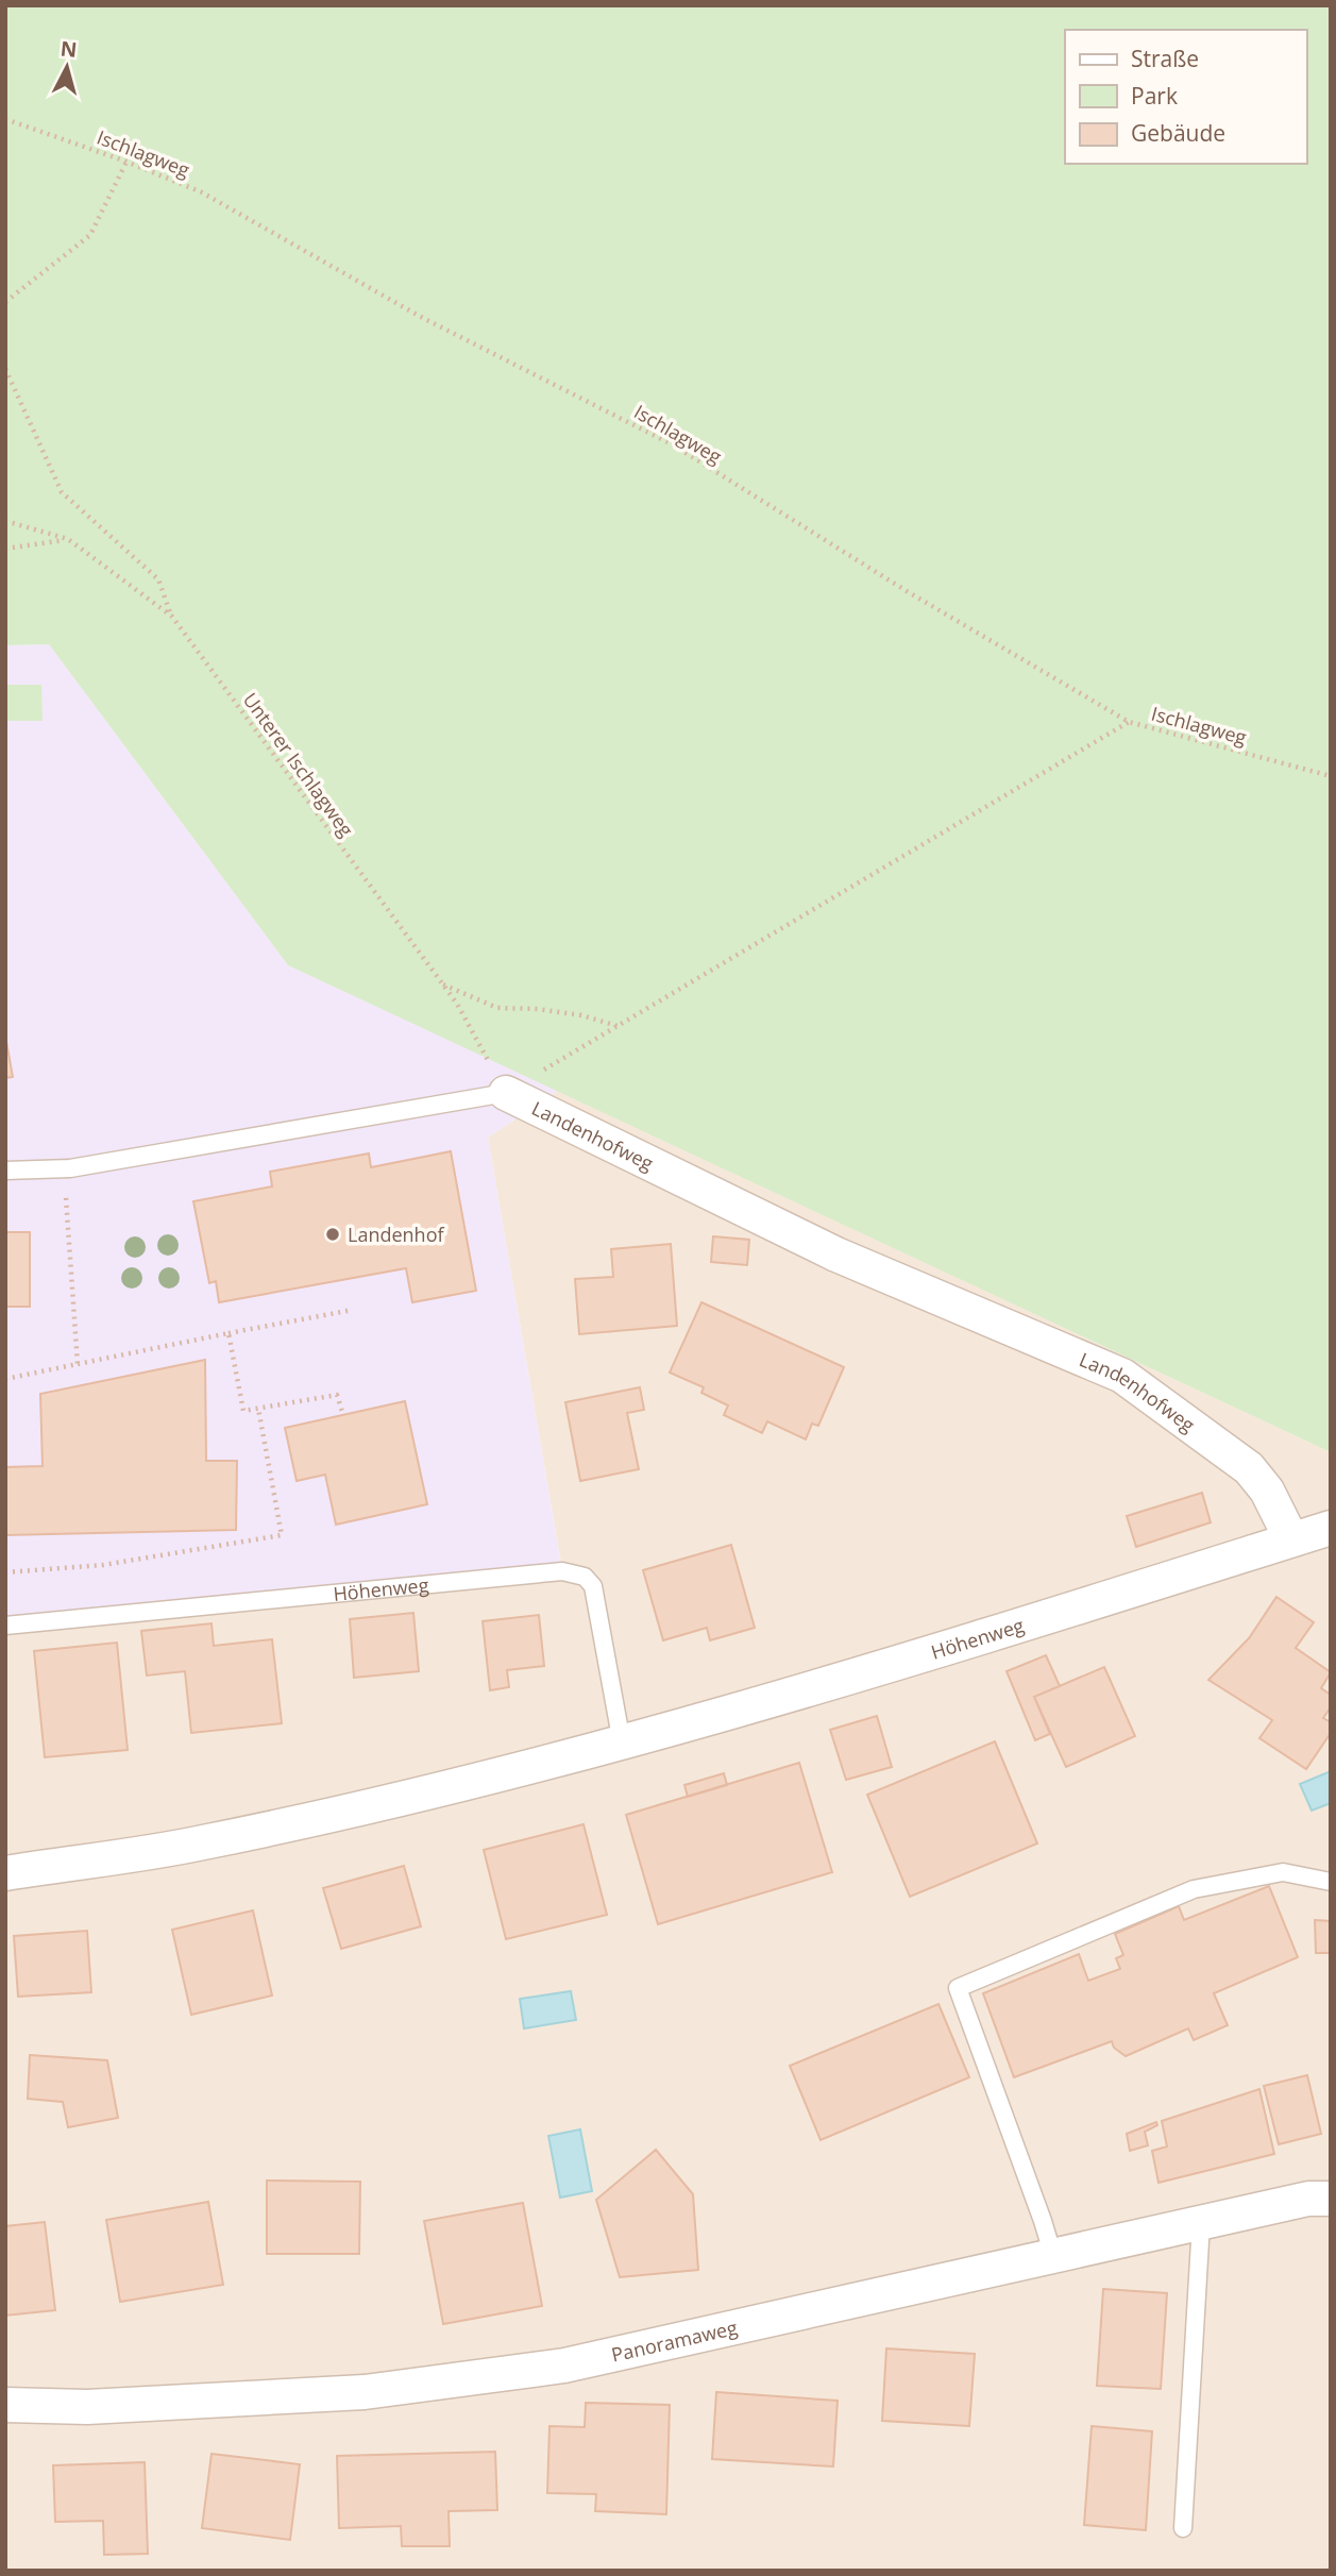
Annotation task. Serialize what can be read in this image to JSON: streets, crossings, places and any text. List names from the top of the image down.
{
  "streets": {
    "street": ["Landenhofweg", "Höhenweg", "Panoramaweg"],
    "path": ["Ischlagweg", "Unterer Ischlagweg"]
  },
  "crossings": [
    ["Ischlagweg", "Landenhofweg"],
    ["Unterer Ischlagweg", "Landenhofweg"],
    ["Landenhofweg", "Höhenweg"]
  ],
  "places": ["Landenhof"],
  "legend": ["Straße", "Park", "Gebäude"],
  "north": "top"
}
